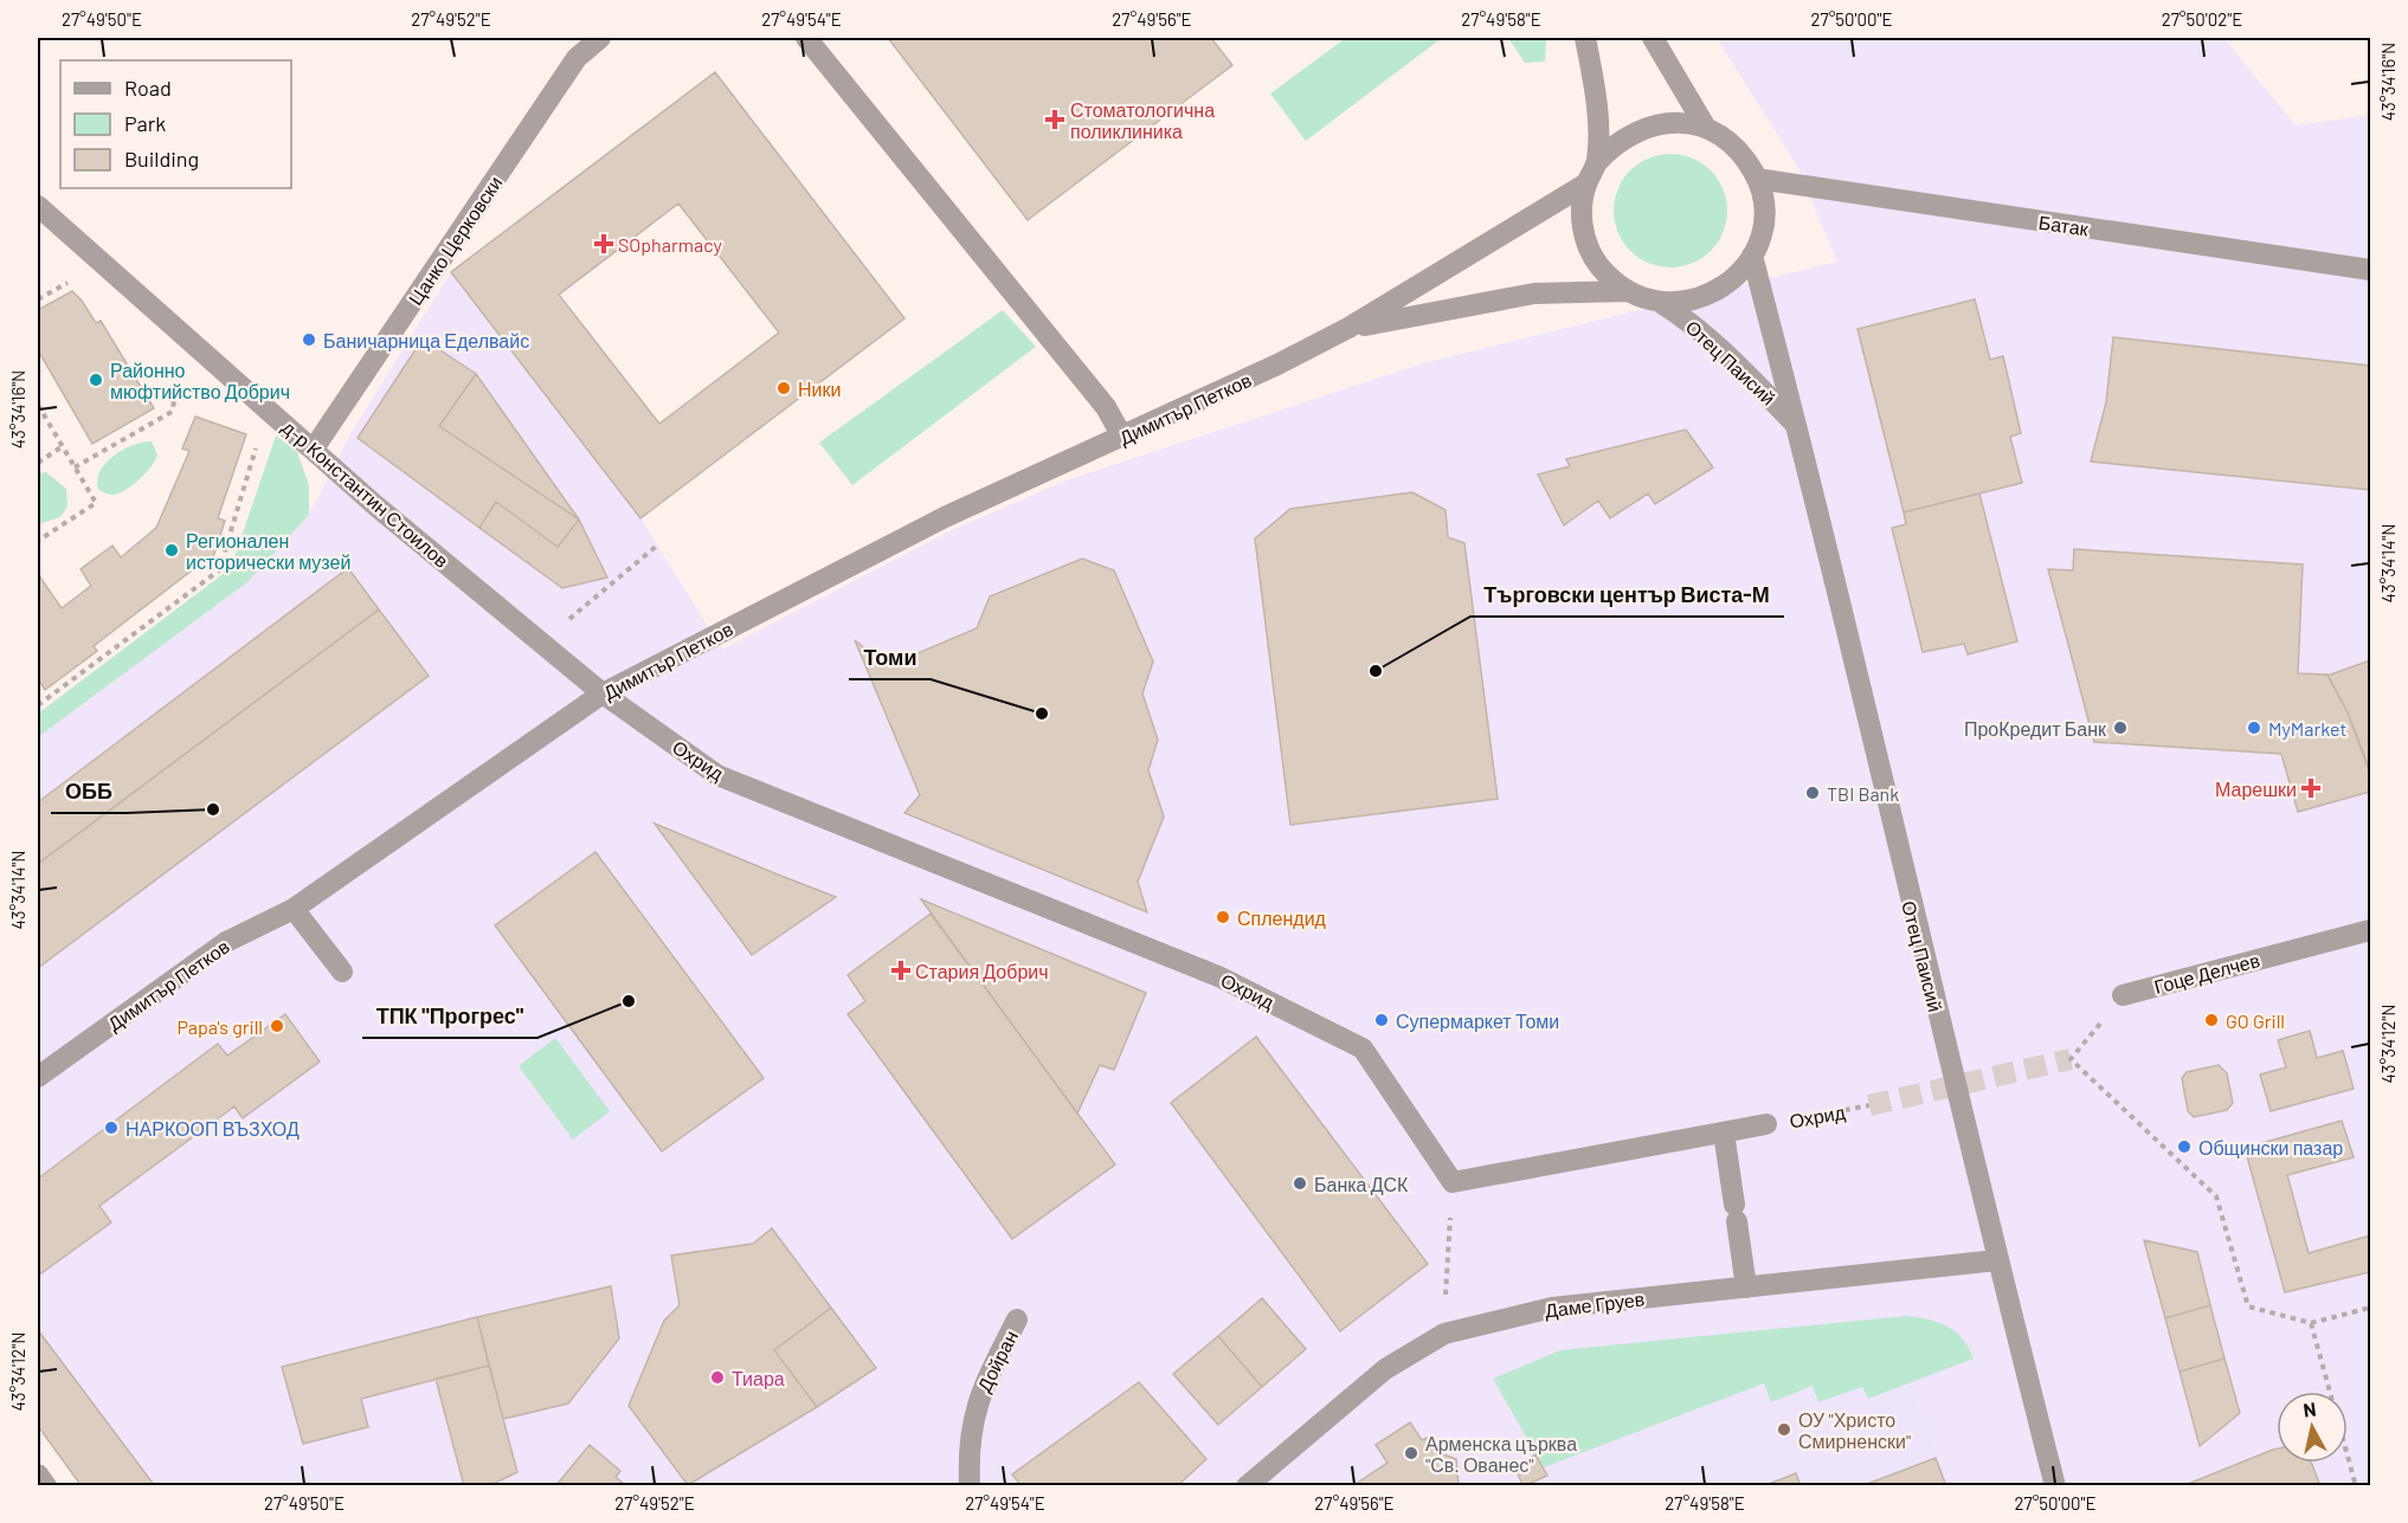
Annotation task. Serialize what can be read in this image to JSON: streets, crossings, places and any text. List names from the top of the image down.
{
  "streets": {
    "street": [
      "Батак",
      "Цанко Церковски",
      "Отец Паисий",
      "Димитър Петков",
      "д-р Константин Стоилов",
      "Охрид",
      "Гоце Делчев",
      "Даме Груев",
      "Дойран"
    ]
  },
  "crossings": [
    ["Батак", "Отец Паисий"],
    ["Батак", "Димитър Петков"],
    ["Цанко Церковски", "д-р Константин Стоилов"],
    ["Отец Паисий", "Димитър Петков"],
    ["Отец Паисий", "Даме Груев"],
    ["Димитър Петков", "д-р Константин Стоилов"],
    ["Димитър Петков", "Охрид"],
    ["д-р Константин Стоилов", "Охрид"]
  ],
  "places": {
    "health": [
      "Стоматологична поликлиника",
      "SOpharmacy",
      "Марешки",
      "Стария Добрич"
    ],
    "other": [
      "Баничарница Еделвайс",
      "Районно мюфтийство Добрич",
      "Ники",
      "Регионален исторически музей",
      "Търговски център Виста-М",
      "Томи",
      "ПроКредит Банк",
      "MyMarket",
      "TBI Bank",
      "ОББ",
      "Сплендид",
      "ТПК \"Прогрес\"",
      "Супермаркет Томи",
      "GO Grill",
      "Papa's grill",
      "НАРКООП ВЪЗХОД",
      "Общински пазар",
      "Банка ДСК",
      "Тиара",
      "ОУ \"Христо Смирненски\"",
      "Арменска църква \"Св. Ованес\""
    ]
  },
  "legend": ["Road", "Park", "Building"],
  "north": "top",
  "coordinates": [
    "27°49'50\"E",
    "27°49'52\"E",
    "27°49'54\"E",
    "27°49'56\"E",
    "27°49'58\"E",
    "27°50'00\"E",
    "27°50'02\"E",
    "43°34'16\"N",
    "43°34'14\"N",
    "43°34'12\"N"
  ]
}
